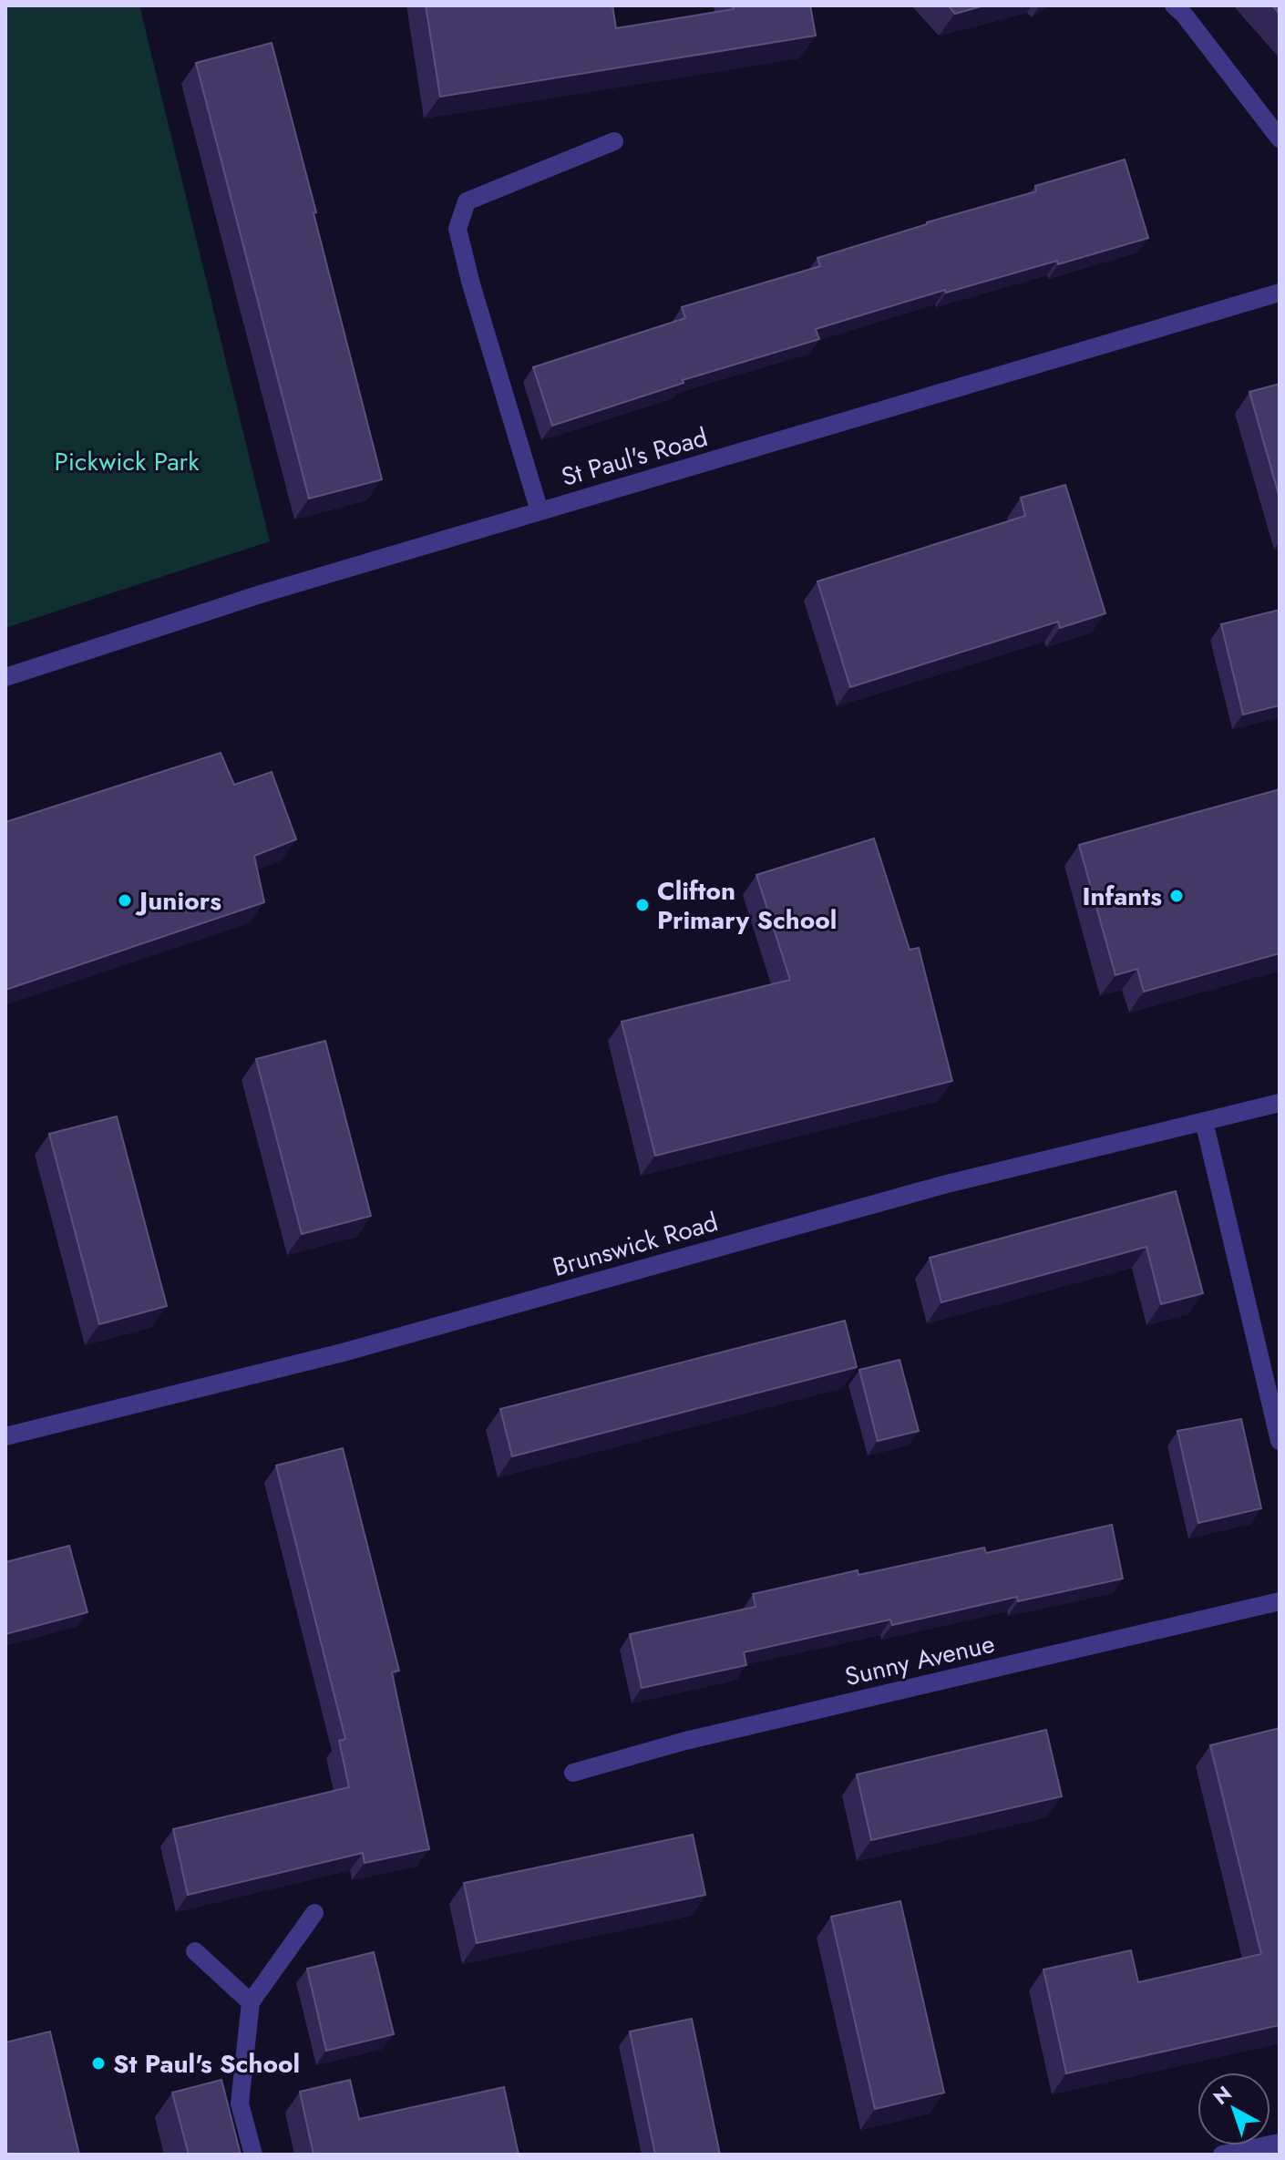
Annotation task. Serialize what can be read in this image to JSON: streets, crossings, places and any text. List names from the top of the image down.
{
  "streets": {
    "street": ["St Paul's Road", "Brunswick Road", "Sunny Avenue"]
  },
  "parks": ["Pickwick Park"],
  "places": [
    "Infants",
    "Juniors",
    "Clifton Primary School",
    "St Paul's School"
  ],
  "north": "top left"
}
